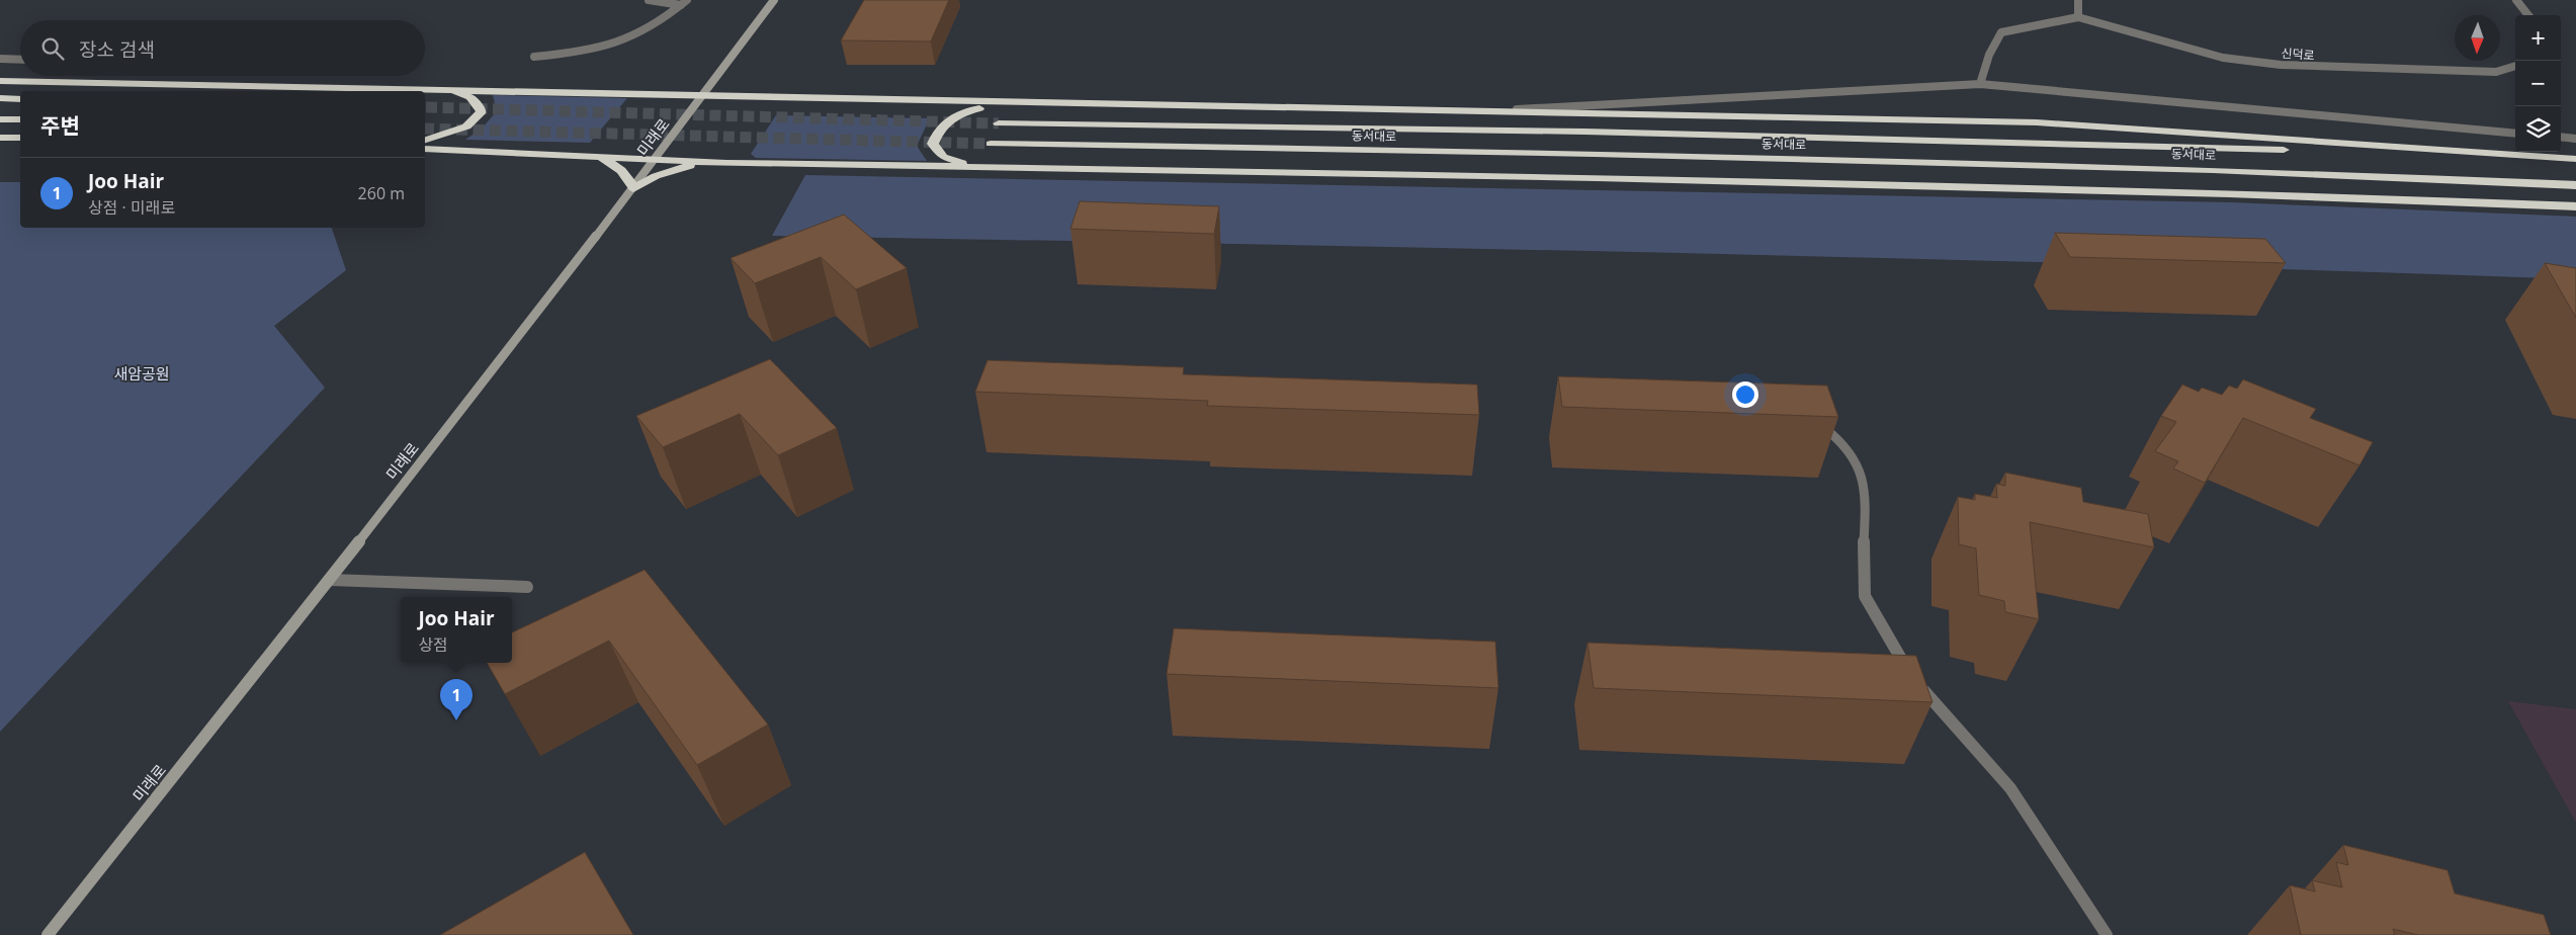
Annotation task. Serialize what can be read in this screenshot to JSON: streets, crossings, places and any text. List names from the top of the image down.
{
  "streets": {
    "highway": ["동서대로"],
    "main road": ["미래로"],
    "street": ["신덕로"]
  },
  "parks": ["새암공원"],
  "north": "bottom",
  "page": {
    "map_buttons": ["+", "−"],
    "search": "장소 검색",
    "heading": "주변",
    "list": [
      {
        "mark": "1",
        "name": "Joo Hair",
        "note": "상점 · 미래로",
        "value": "260 m"
      }
    ],
    "popup": ["Joo Hair", "상점"],
    "pins": "1"
  }
}
